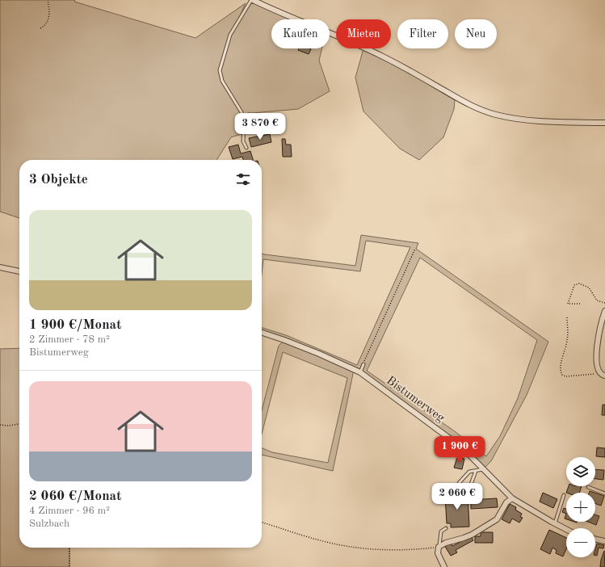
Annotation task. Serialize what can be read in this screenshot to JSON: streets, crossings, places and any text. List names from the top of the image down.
{
  "streets": {
    "street": ["Bistumerweg"]
  },
  "page": {
    "chip": [
      "Kaufen",
      "Mieten",
      "Filter",
      "Neu"
    ],
    "price": ["3 870 €", "1 900 €", "2 060 €"],
    "heading": "3 Objekte",
    "list": [
      {
        "name": "1 900 €/Monat",
        "note": "2 Zimmer · 78 m² · Bistumerweg"
      },
      {
        "name": "2 060 €/Monat",
        "note": "4 Zimmer · 96 m² · Sulzbach"
      }
    ],
    "map_buttons": ["+", "−"]
  }
}
